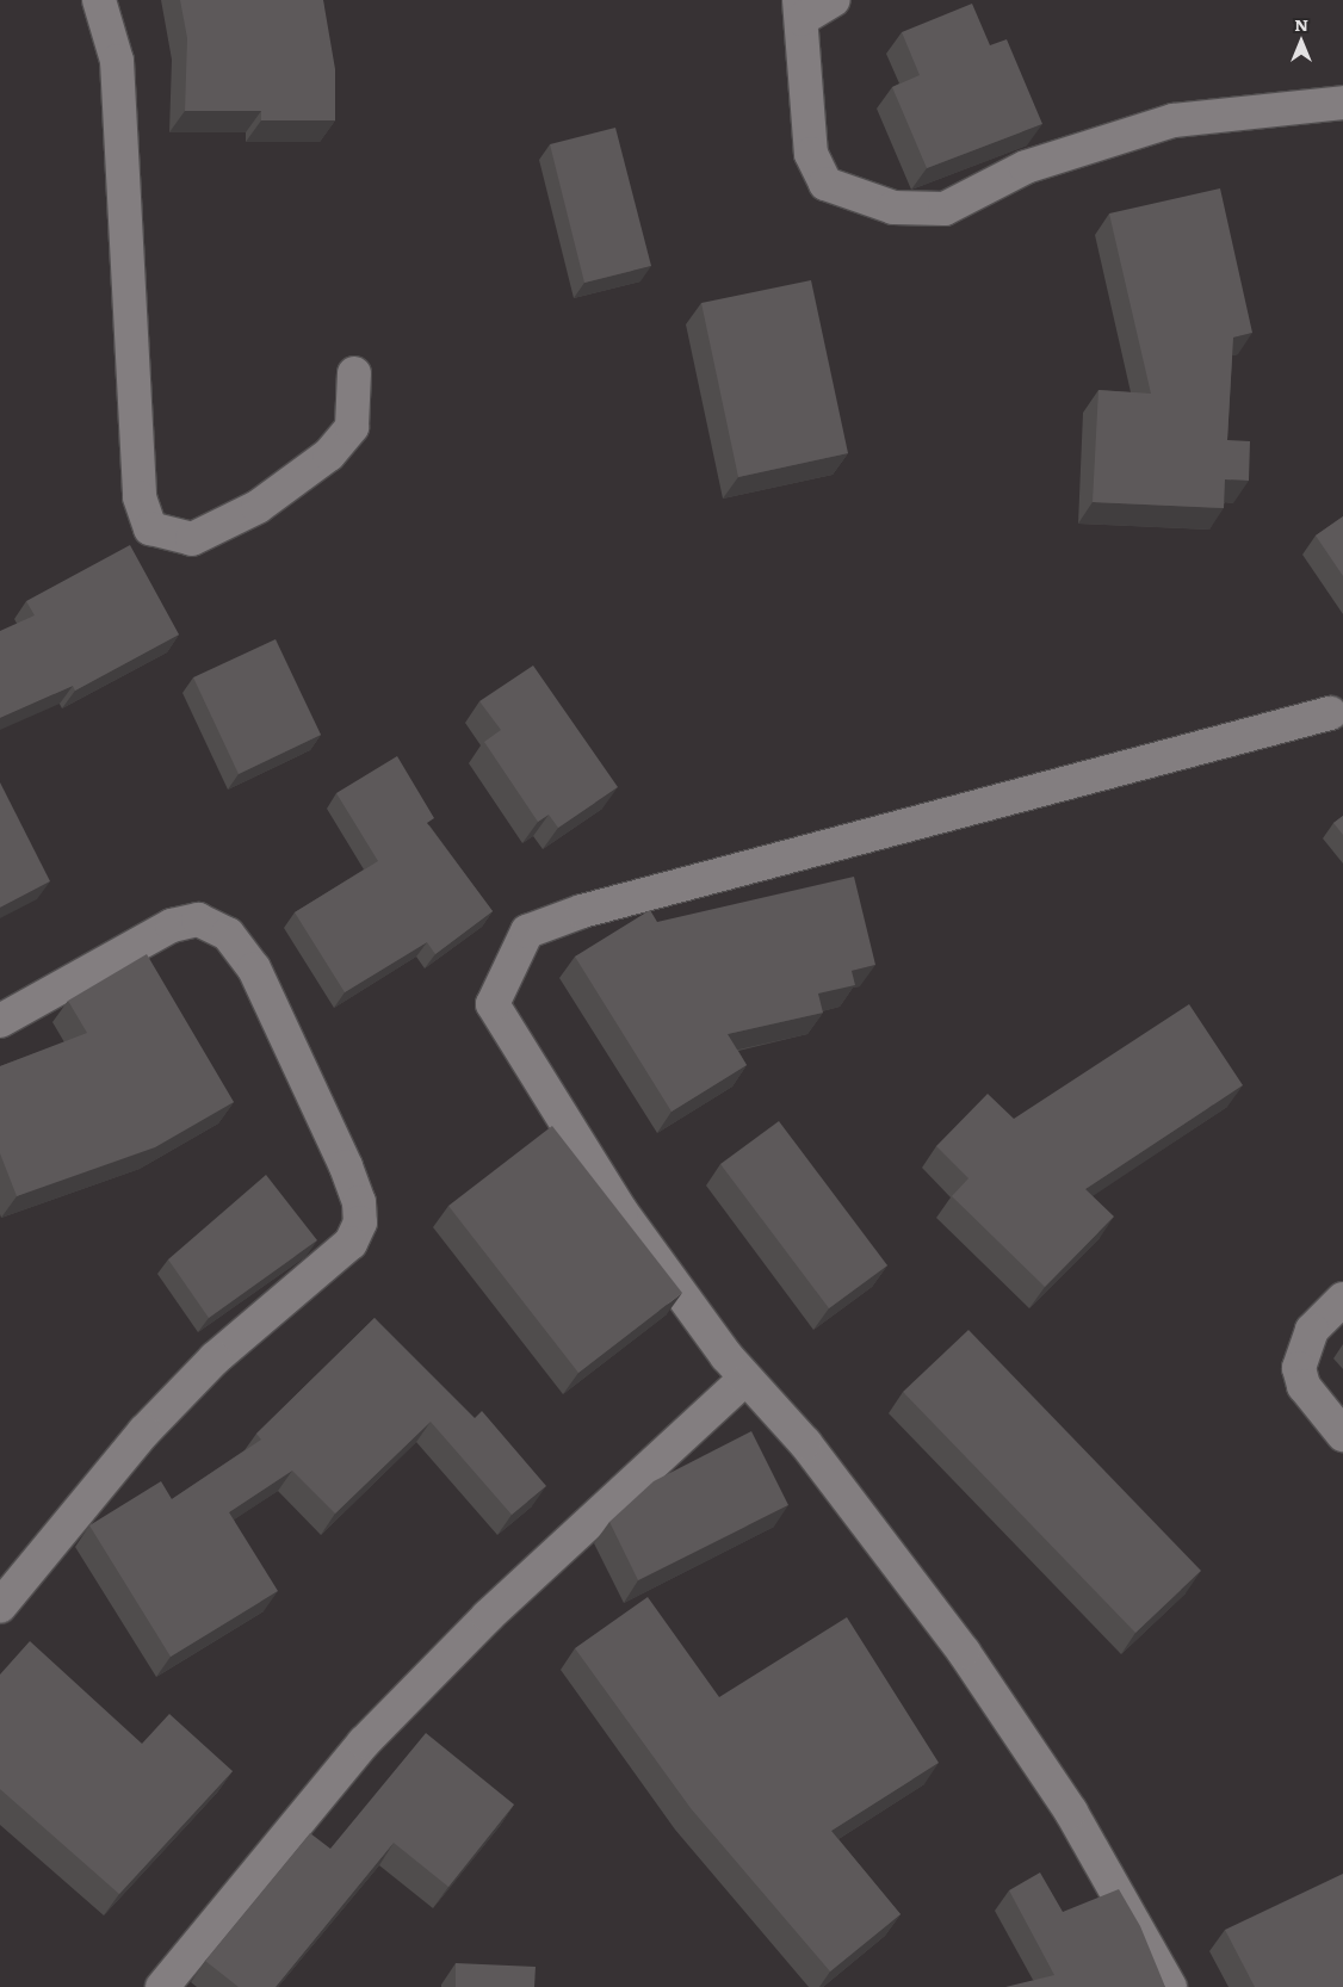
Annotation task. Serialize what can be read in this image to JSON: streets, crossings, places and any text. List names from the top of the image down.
{
  "north": "top"
}
